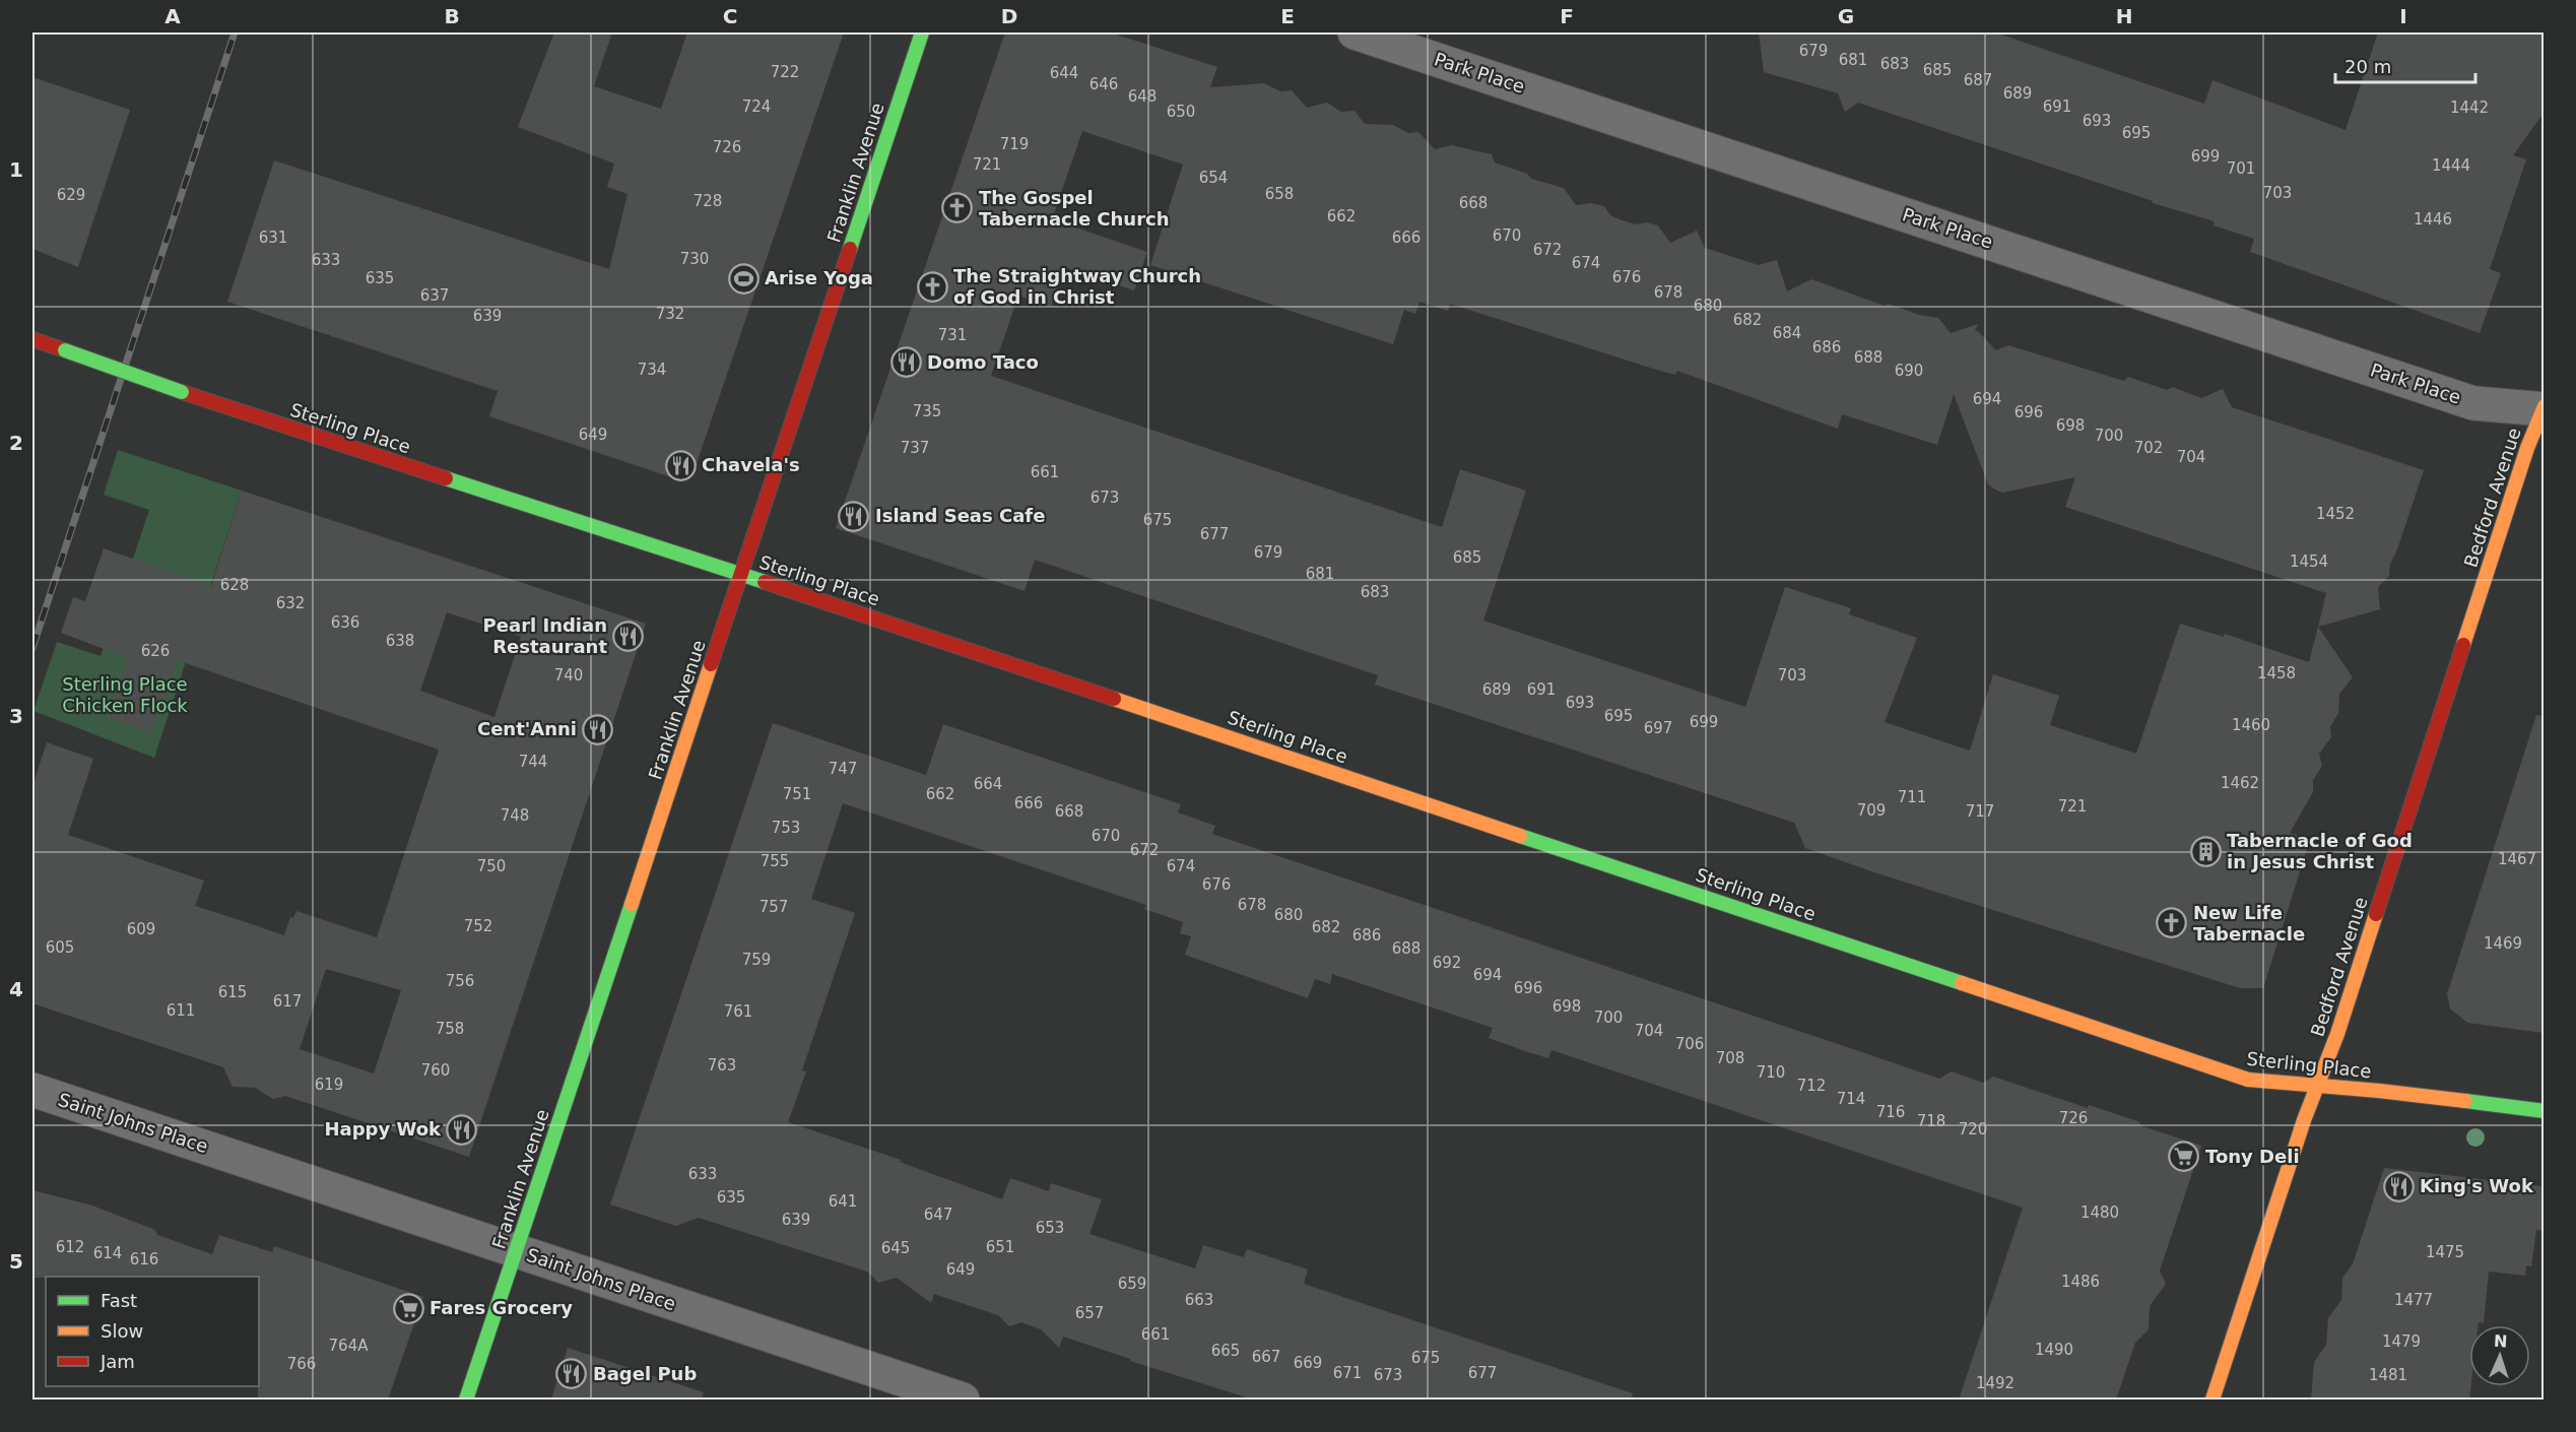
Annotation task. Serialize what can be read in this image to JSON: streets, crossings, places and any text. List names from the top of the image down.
{
  "streets": {
    "street": [
      "Park Place",
      "Franklin Avenue",
      "Sterling Place",
      "Bedford Avenue",
      "Saint Johns Place"
    ]
  },
  "crossings": [
    ["Park Place", "Bedford Avenue"],
    ["Franklin Avenue", "Sterling Place"],
    ["Franklin Avenue", "Saint Johns Place"],
    ["Sterling Place", "Bedford Avenue"]
  ],
  "parks": ["Sterling Place Chicken Flock"],
  "places": {
    "church": ["The Gospel Tabernacle Church", "The Straightway Church of God in Christ", "New Life Tabernacle"],
    "sports": ["Arise Yoga"],
    "restaurant": [
      "Domo Taco",
      "Chavela's",
      "Island Seas Cafe",
      "Pearl Indian Restaurant",
      "Cent'Anni",
      "Happy Wok",
      "King's Wok",
      "Bagel Pub"
    ],
    "building": ["Tabernacle of God in Jesus Christ"],
    "supermarket": ["Tony Deli", "Fares Grocery"]
  },
  "house_numbers": [
    "679",
    "681",
    "683",
    "685",
    "722",
    "644",
    "687",
    "646",
    "689",
    "648",
    "724",
    "691",
    "1442",
    "650",
    "693",
    "695",
    "719",
    "726",
    "699",
    "721",
    "1444",
    "701",
    "654",
    "703",
    "658",
    "629",
    "728",
    "668",
    "662",
    "1446",
    "670",
    "631",
    "666",
    "672",
    "730",
    "633",
    "674",
    "676",
    "635",
    "678",
    "637",
    "680",
    "732",
    "639",
    "682",
    "684",
    "731",
    "686",
    "688",
    "734",
    "690",
    "694",
    "735",
    "696",
    "698",
    "649",
    "700",
    "737",
    "702",
    "704",
    "661",
    "673",
    "1452",
    "675",
    "677",
    "679",
    "685",
    "1454",
    "681",
    "628",
    "683",
    "632",
    "636",
    "638",
    "626",
    "1458",
    "740",
    "703",
    "689",
    "691",
    "693",
    "695",
    "699",
    "1460",
    "697",
    "744",
    "747",
    "1462",
    "664",
    "751",
    "662",
    "711",
    "666",
    "721",
    "709",
    "668",
    "717",
    "748",
    "753",
    "670",
    "672",
    "1467",
    "755",
    "750",
    "674",
    "676",
    "678",
    "757",
    "680",
    "752",
    "682",
    "609",
    "686",
    "1469",
    "605",
    "688",
    "759",
    "692",
    "694",
    "756",
    "696",
    "615",
    "617",
    "698",
    "611",
    "761",
    "700",
    "758",
    "704",
    "706",
    "708",
    "763",
    "760",
    "710",
    "619",
    "712",
    "714",
    "716",
    "726",
    "718",
    "720",
    "633",
    "635",
    "641",
    "1480",
    "647",
    "639",
    "653",
    "612",
    "651",
    "645",
    "1475",
    "614",
    "616",
    "649",
    "1486",
    "659",
    "663",
    "1477",
    "657",
    "661",
    "1479",
    "764A",
    "1490",
    "665",
    "667",
    "675",
    "669",
    "766",
    "671",
    "677",
    "673",
    "1481",
    "1492"
  ],
  "legend": ["Fast", "Slow", "Jam"],
  "scale_bar": "20 m",
  "north": "top",
  "grid": {
    "columns": [
      "A",
      "B",
      "C",
      "D",
      "E",
      "F",
      "G",
      "H",
      "I"
    ],
    "rows": [
      "1",
      "2",
      "3",
      "4",
      "5"
    ]
  }
}
